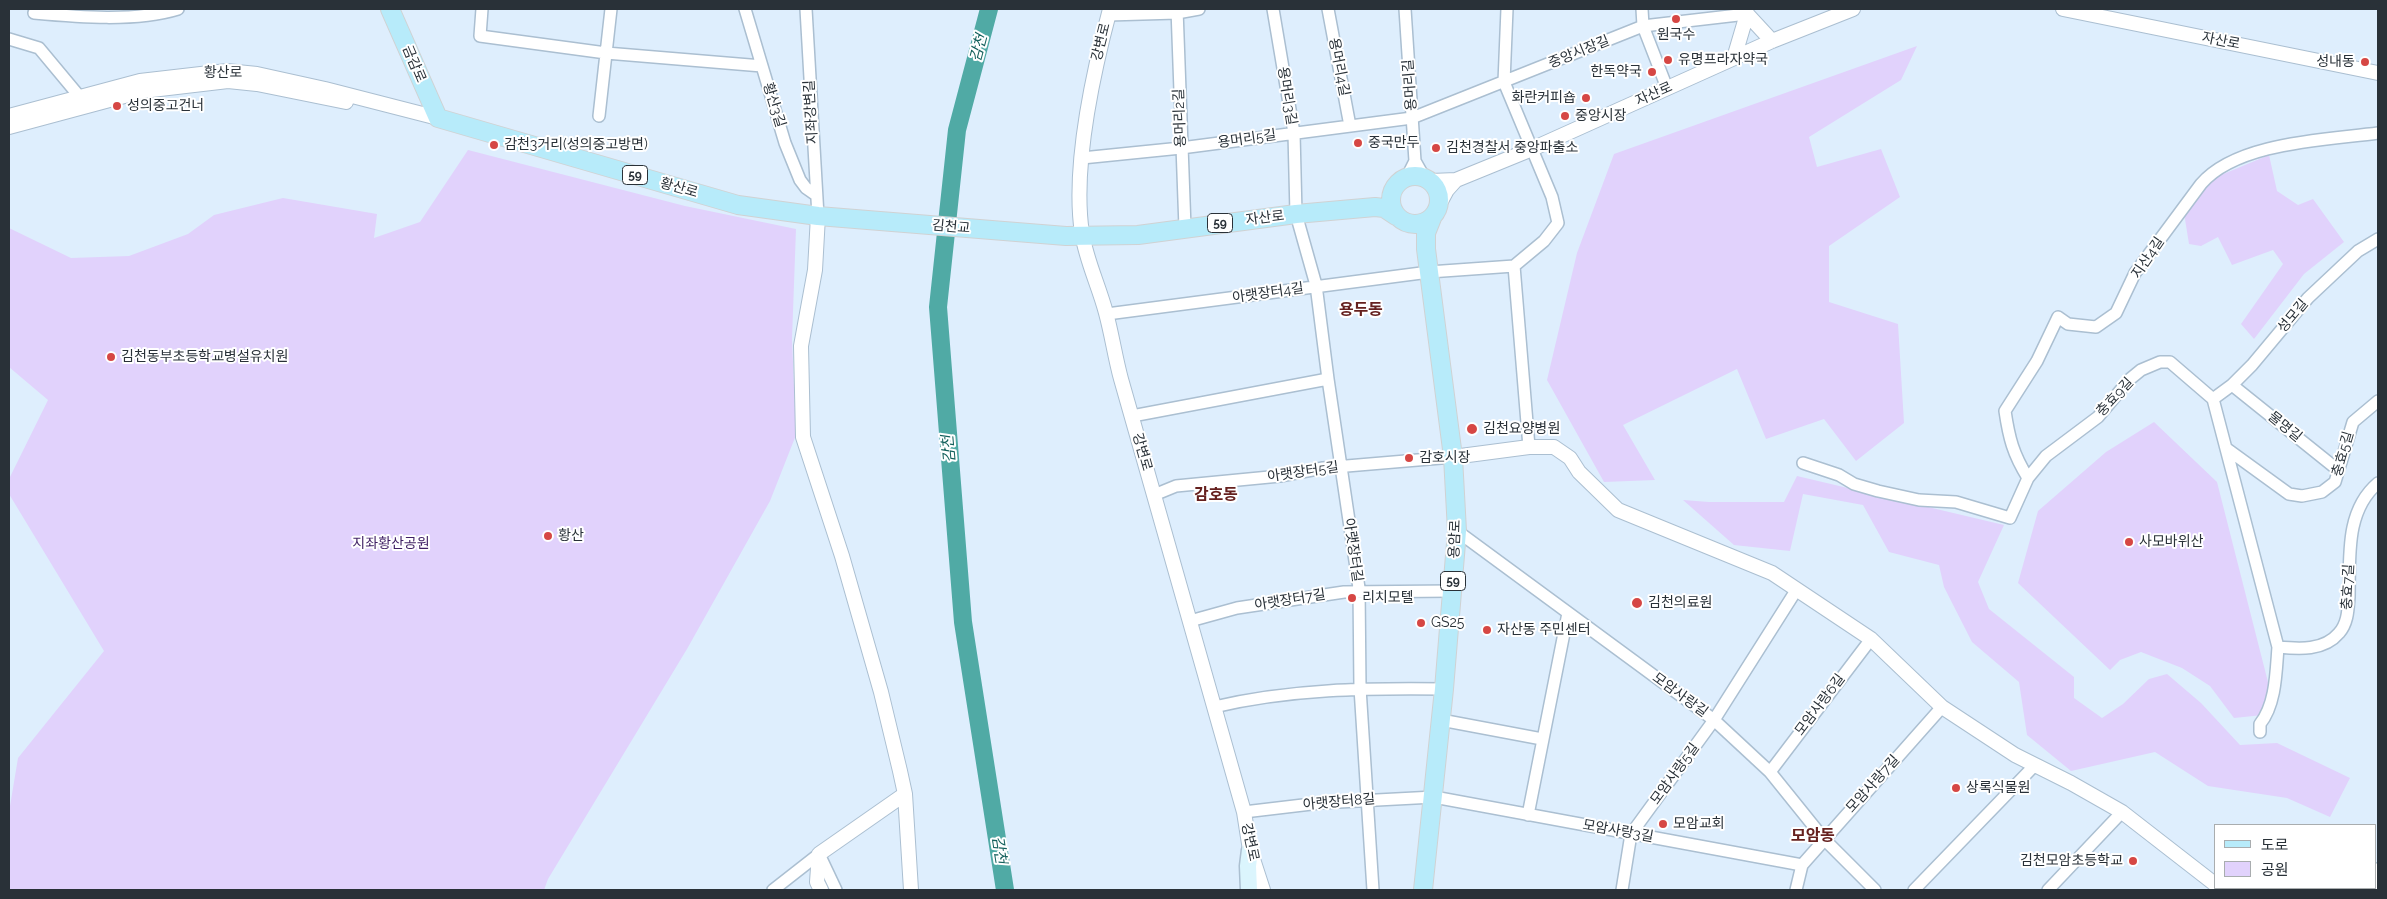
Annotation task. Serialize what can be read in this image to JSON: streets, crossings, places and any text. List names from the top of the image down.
{
  "streets": {
    "main road": [
      "자산로",
      "금감로",
      "황산로",
      "59",
      "김천교",
      "용암로"
    ],
    "street": [
      "강변로",
      "중앙시장길",
      "용머리4길",
      "용머리길",
      "용머리3길",
      "황산3길",
      "지좌강변길",
      "용머리2길",
      "용머리5길",
      "지산4길",
      "아랫장터4길",
      "성모길",
      "충효9길",
      "물명길",
      "충효5길",
      "아랫장터5길",
      "아랫장터길",
      "충효7길",
      "아랫장터7길",
      "모암사랑길",
      "모암사랑6길",
      "모암사랑5길",
      "모암사랑7길",
      "아랫장터8길",
      "모암사랑3길"
    ]
  },
  "crossings": [
    ["자산로", "강변로"],
    ["자산로", "용머리3길"],
    ["자산로", "용머리2길"],
    ["자산로", "59"],
    ["자산로", "김천교"],
    ["자산로", "아랫장터길"],
    ["강변로", "용머리5길"],
    ["강변로", "김천교"],
    ["강변로", "아랫장터4길"],
    ["강변로", "아랫장터5길"],
    ["강변로", "아랫장터7길"],
    ["강변로", "아랫장터8길"],
    ["중앙시장길", "용머리길"],
    ["중앙시장길", "용머리5길"],
    ["금감로", "황산로"],
    ["용머리4길", "용머리5길"],
    ["황산로", "지좌강변길"],
    ["황산로", "김천교"],
    ["용머리길", "용머리5길"],
    ["용머리길", "59"],
    ["용머리3길", "용머리5길"],
    ["용머리3길", "아랫장터길"],
    ["황산3길", "지좌강변길"],
    ["용머리2길", "용머리5길"],
    ["59", "용암로"],
    ["지산4길", "충효9길"],
    ["아랫장터4길", "용암로"],
    ["아랫장터4길", "아랫장터길"],
    ["성모길", "충효9길"],
    ["성모길", "물명길"],
    ["물명길", "충효5길"],
    ["아랫장터5길", "용암로"],
    ["아랫장터5길", "아랫장터길"],
    ["용암로", "아랫장터7길"],
    ["용암로", "모암사랑길"],
    ["용암로", "아랫장터8길"],
    ["용암로", "모암사랑3길"],
    ["아랫장터길", "아랫장터7길"],
    ["아랫장터길", "아랫장터8길"],
    ["모암사랑길", "모암사랑6길"],
    ["모암사랑길", "모암사랑5길"],
    ["모암사랑길", "모암사랑7길"],
    ["모암사랑5길", "모암사랑3길"],
    ["모암사랑7길", "모암사랑3길"],
    ["아랫장터8길", "모암사랑3길"]
  ],
  "districts": ["용두동", "감호동", "모암동"],
  "water": ["감천"],
  "parks": ["지좌황산공원"],
  "places": [
    "원국수",
    "유명프라자약국",
    "성내동",
    "한독약국",
    "화란커피숍",
    "성의중고건너",
    "중앙시장",
    "중국만두",
    "감천3거리(성의중고방면)",
    "김천경찰서 중앙파출소",
    "김천동부초등학교병설유치원",
    "김천요양병원",
    "감호시장",
    "황산",
    "사모바위산",
    "리치모텔",
    "김천의료원",
    "GS25",
    "자산동 주민센터",
    "상록식물원",
    "모암교회",
    "김천모암초등학교"
  ],
  "legend": ["도로", "공원"]
}
